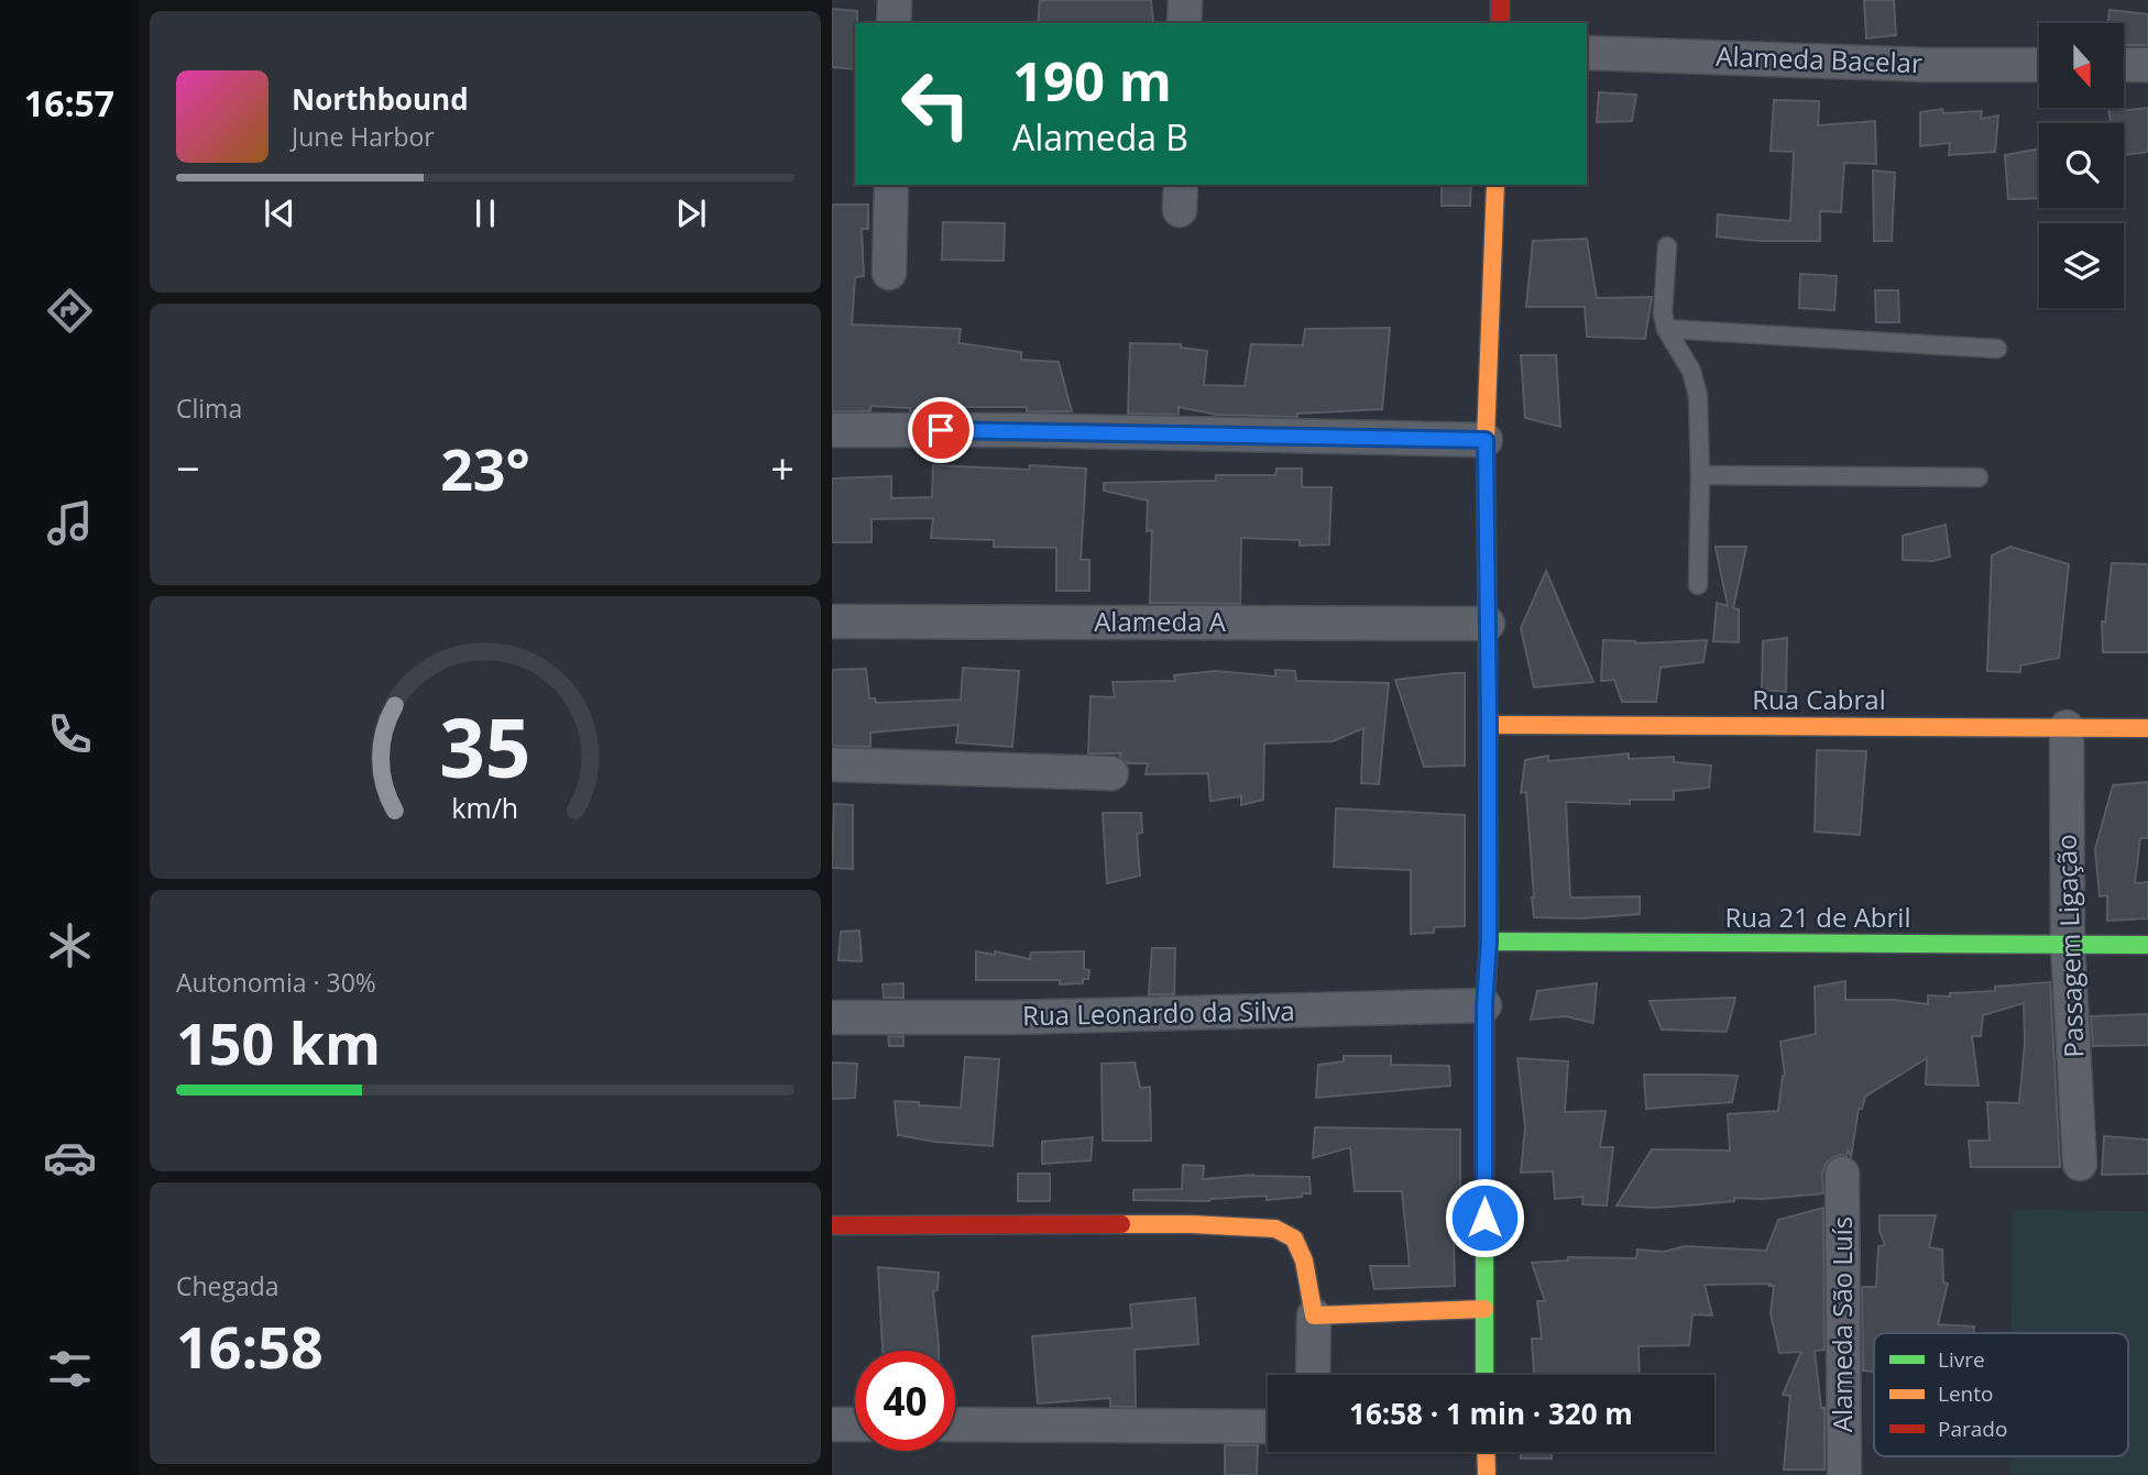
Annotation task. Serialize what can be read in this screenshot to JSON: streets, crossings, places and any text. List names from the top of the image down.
{
  "streets": {
    "street": [
      "Alameda Bacelar",
      "Alameda A",
      "Rua Cabral",
      "Rua 21 de Abril",
      "Passagem Ligação",
      "Rua Leonardo da Silva",
      "Alameda São Luís"
    ]
  },
  "crossings": [
    ["Rua Cabral", "Passagem Ligação"],
    ["Rua 21 de Abril", "Passagem Ligação"]
  ],
  "legend": ["Livre", "Lento", "Parado"],
  "north": "bottom",
  "page": {
    "tabs": "16:57",
    "turn": ["190 m", "Alameda B"],
    "song": ["Northbound", "June Harbor"],
    "tile": [
      "Clima",
      ["Autonomia · 30%", "150 km"],
      ["Chegada", "16:58"]
    ],
    "heat": ["−", "23°", "+"],
    "limit": "40",
    "trip": "16:58 · 1 min · 320 m",
    "gauge": ["35", "km/h"]
  }
}
